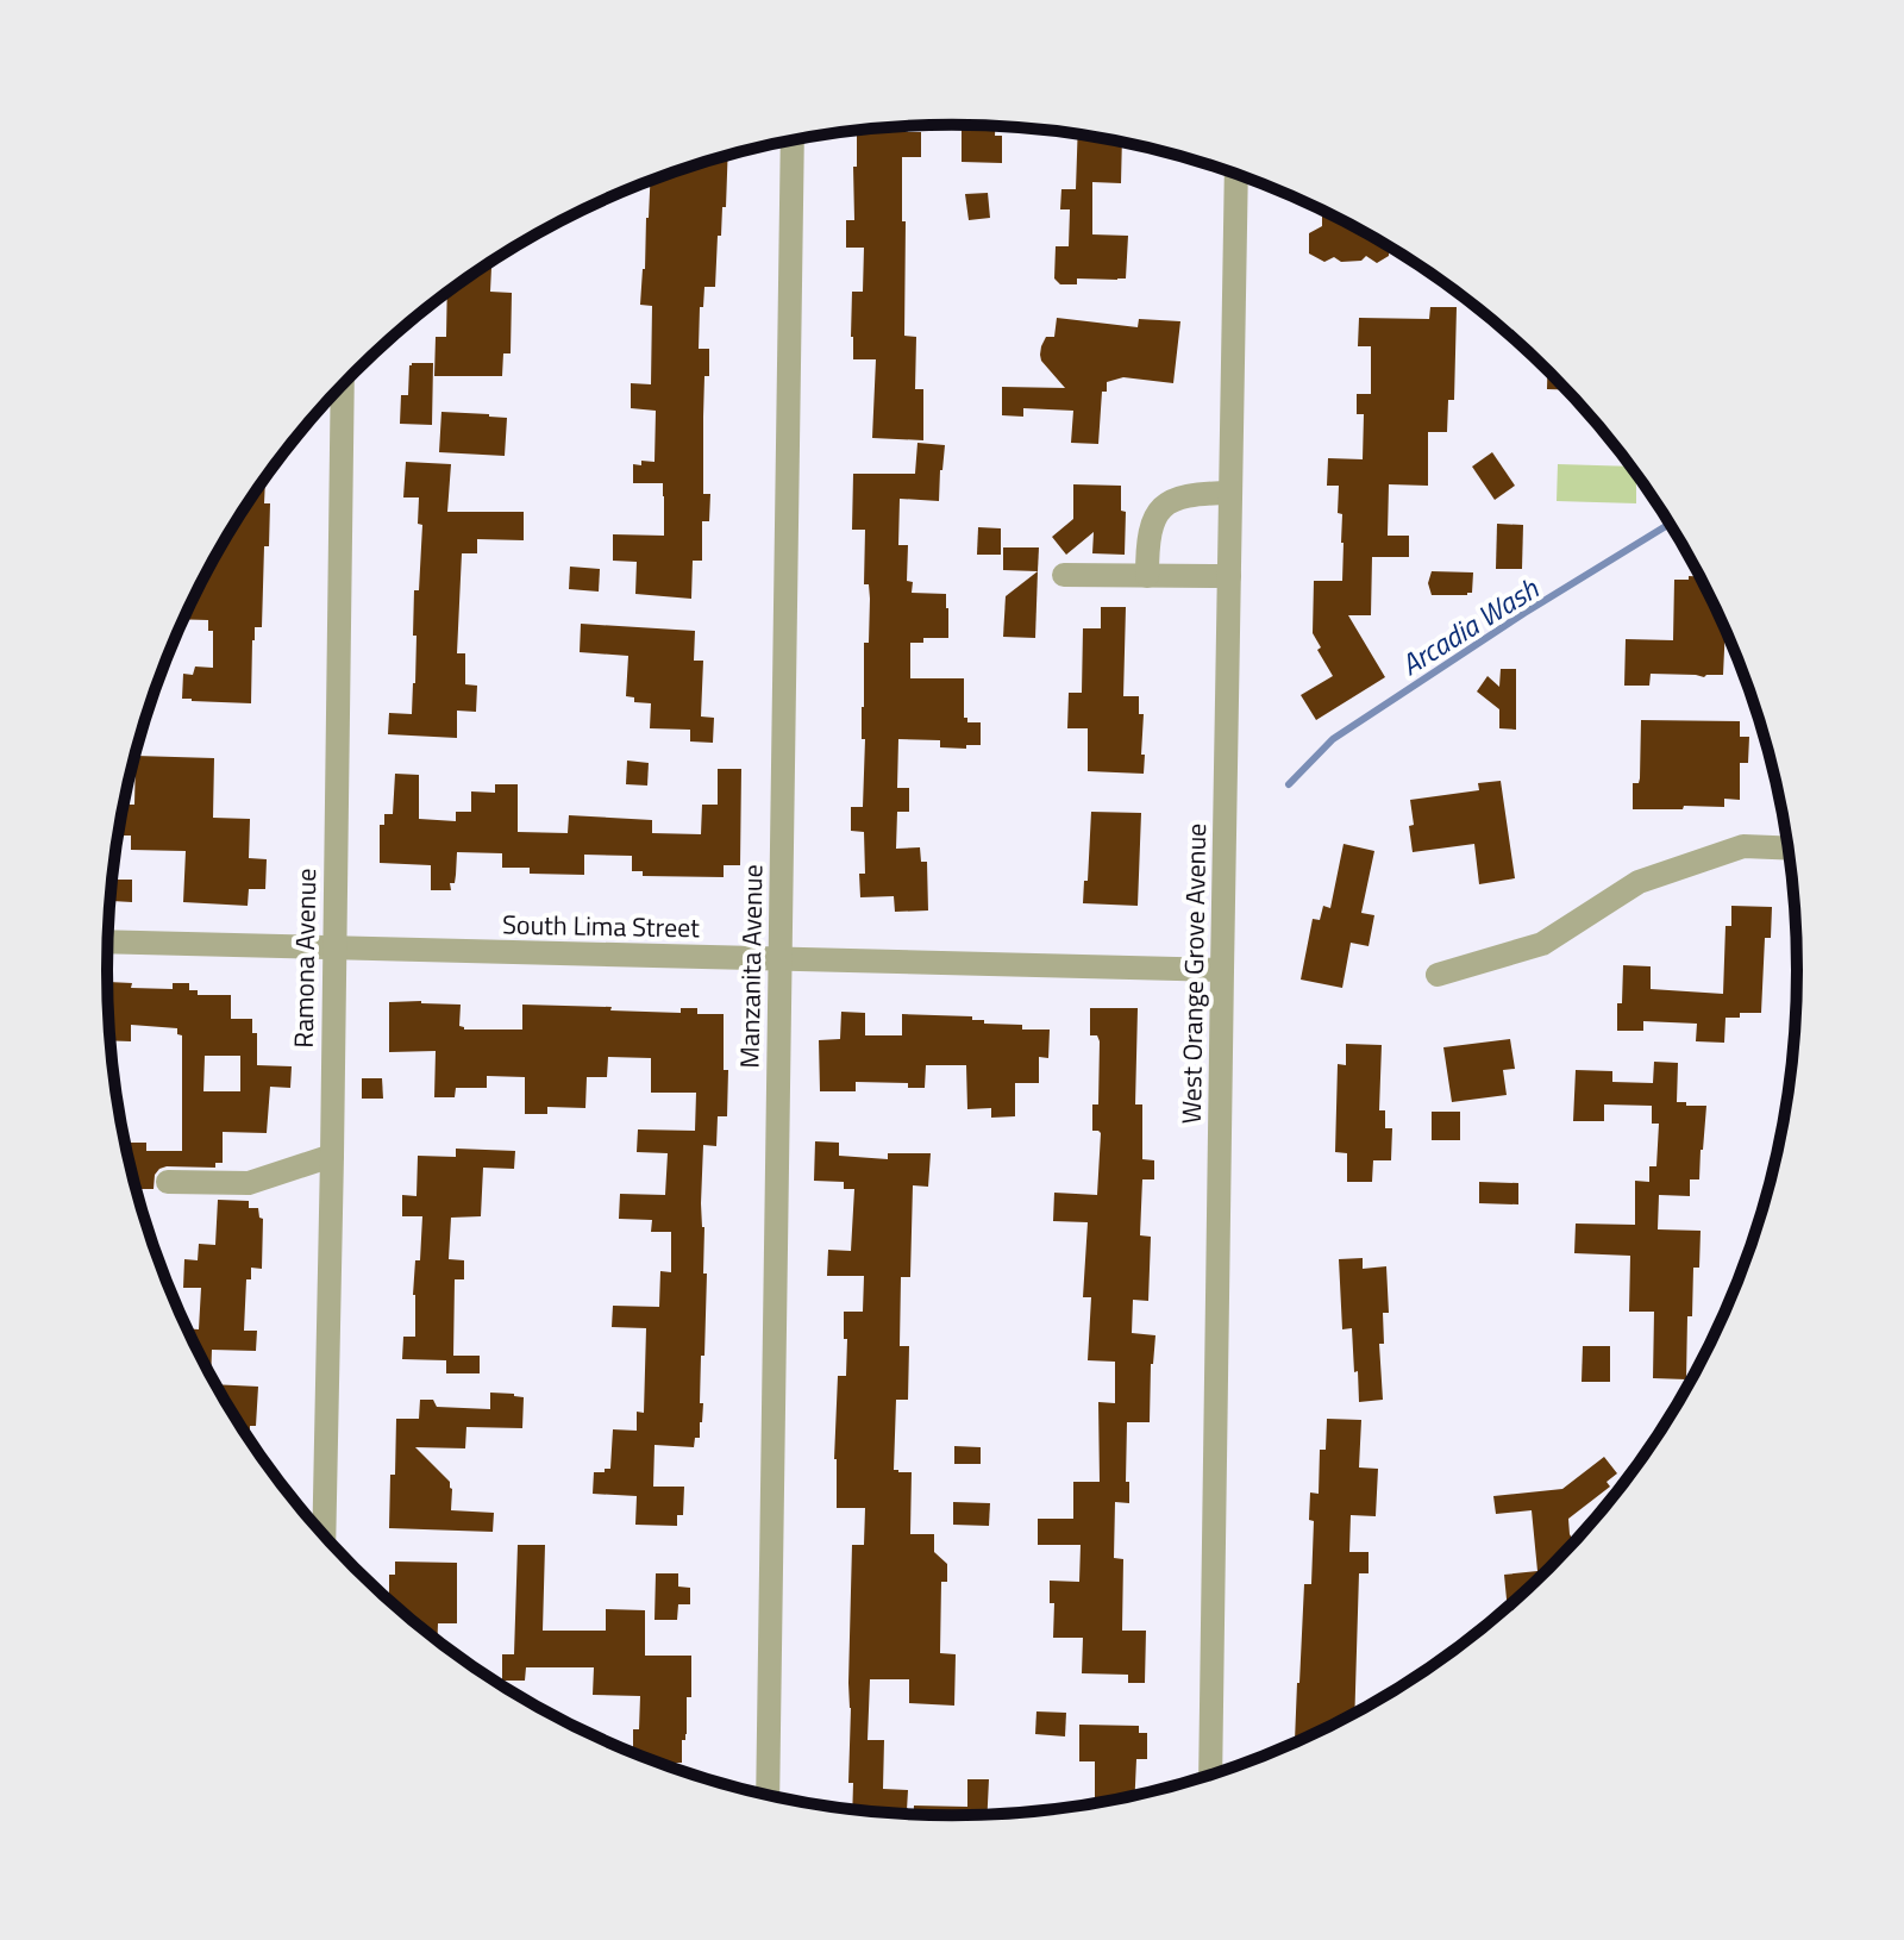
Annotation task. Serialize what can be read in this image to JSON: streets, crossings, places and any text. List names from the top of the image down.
{
  "streets": {
    "street": [
      "South Lima Street",
      "Ramona Avenue",
      "Manzanita Avenue",
      "West Orange Grove Avenue"
    ]
  },
  "crossings": [
    ["South Lima Street", "Ramona Avenue"],
    ["South Lima Street", "Manzanita Avenue"],
    ["South Lima Street", "West Orange Grove Avenue"]
  ],
  "water": ["Arcadia Wash"]
}
